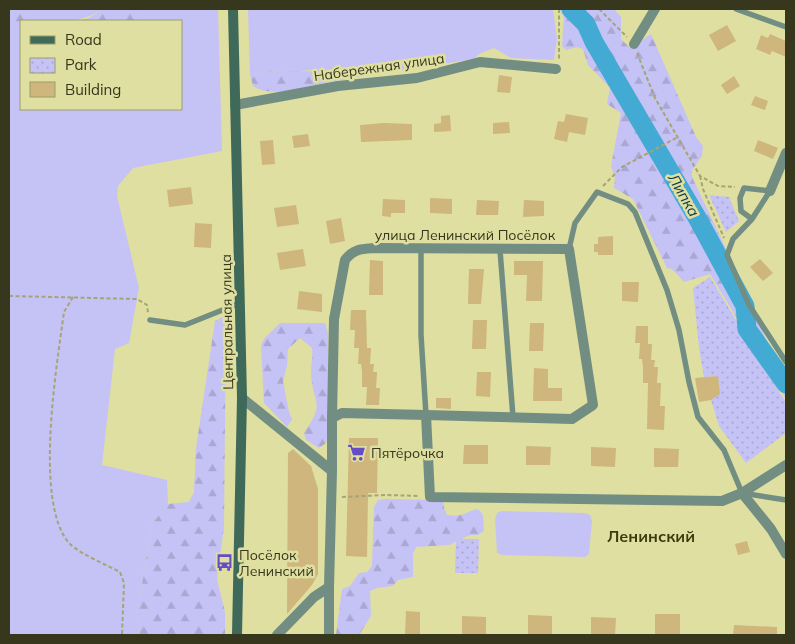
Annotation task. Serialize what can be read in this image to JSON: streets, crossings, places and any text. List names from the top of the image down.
{
  "streets": {
    "main road": ["Центральная улица"],
    "street": ["Набережная улица", "улица Ленинский Посёлок"]
  },
  "crossings": [
    ["Набережная улица", "Центральная улица"]
  ],
  "districts": ["Ленинский"],
  "water": ["Липка"],
  "places": {
    "supermarket": ["Пятёрочка"],
    "bus stop": ["Посёлок Ленинский"]
  },
  "legend": ["Road", "Park", "Building"]
}
